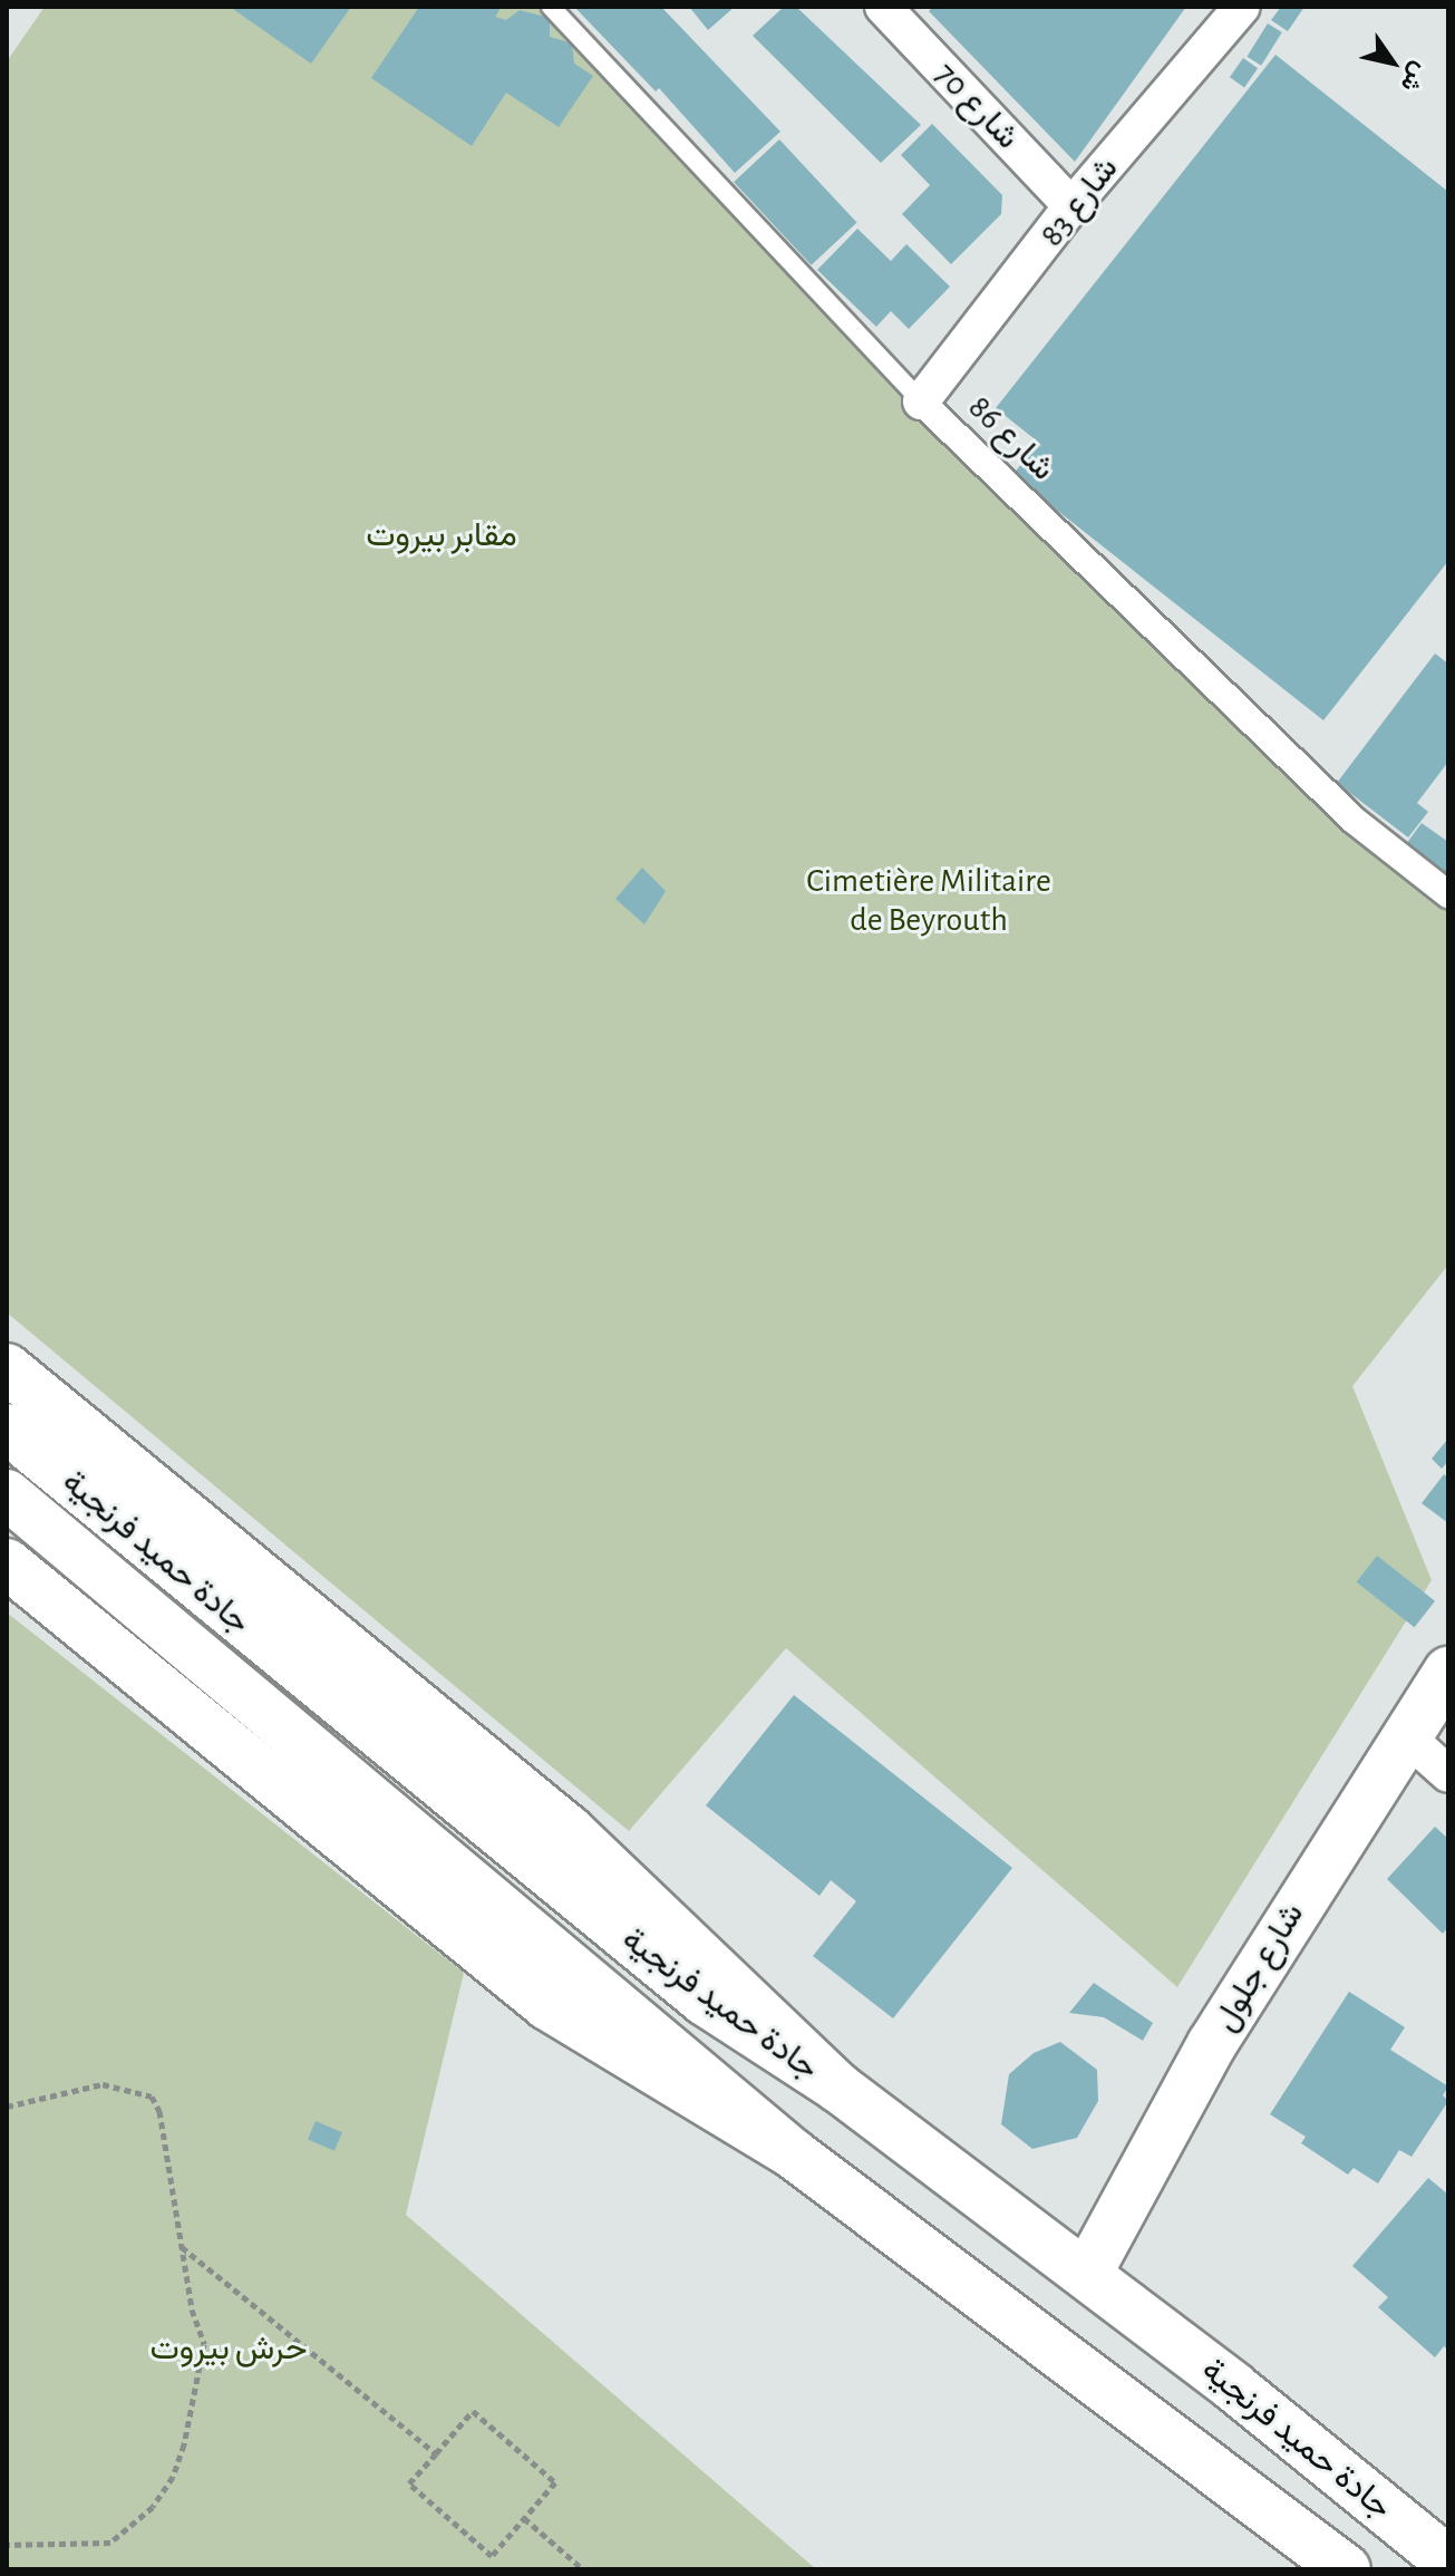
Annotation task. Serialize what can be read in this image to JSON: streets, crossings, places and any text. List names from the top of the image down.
{
  "streets": {
    "main road": ["جادة حميد فرنجية", "شارع جلول"],
    "street": ["شارع 70", "شارع 83", "شارع 86"]
  },
  "crossings": [
    ["شارع 70", "شارع 83"],
    ["شارع 83", "شارع 86"],
    ["جادة حميد فرنجية", "شارع جلول"]
  ],
  "parks": ["مقابر بيروت", "Cimetière Militaire de Beyrouth", "حرش بيروت"],
  "north": "bottom right"
}
